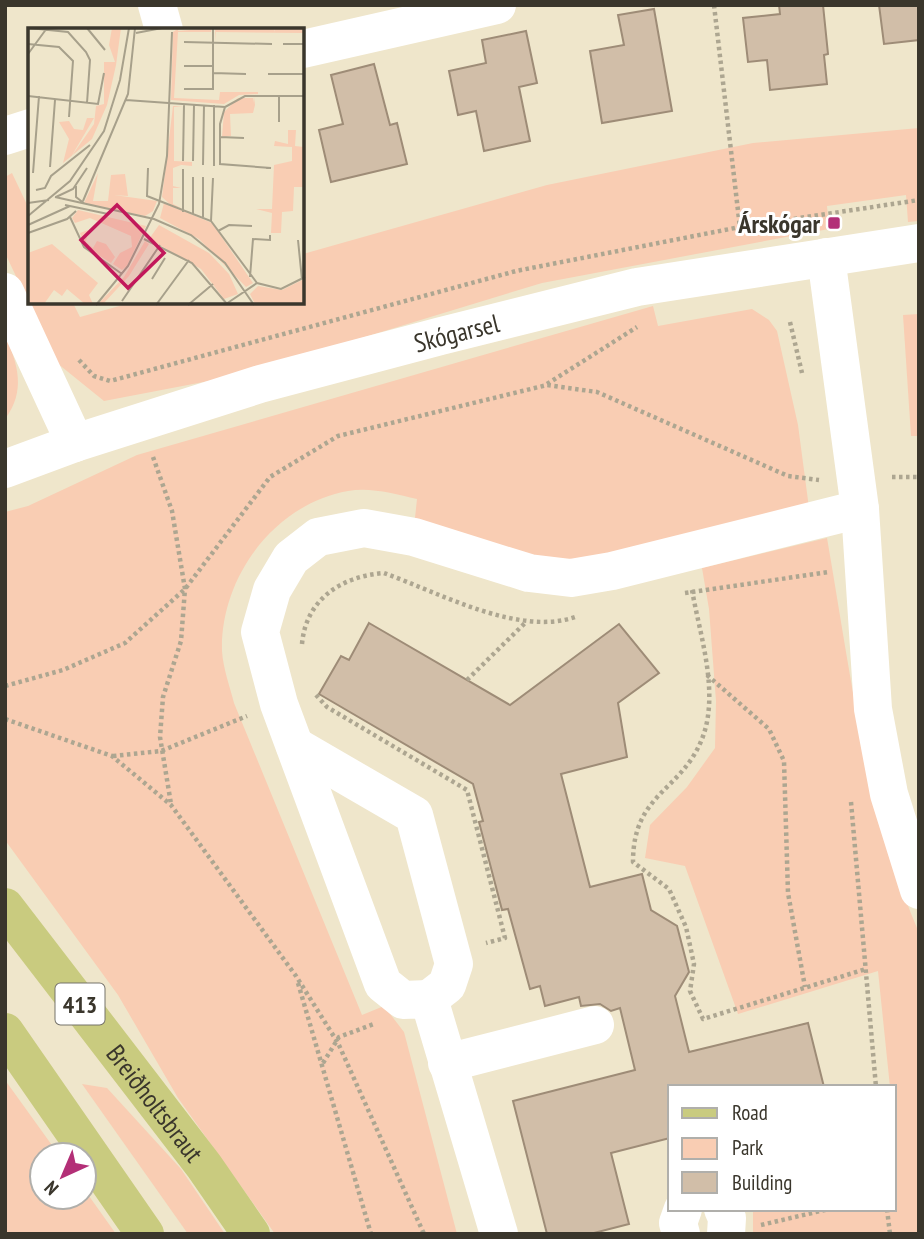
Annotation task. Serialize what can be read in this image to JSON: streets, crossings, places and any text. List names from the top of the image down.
{
  "streets": {
    "main road": ["413", "Breiðholtsbraut"],
    "street": ["Skógarsel"]
  },
  "places": {
    "transit": ["Árskógar"]
  },
  "legend": ["Road", "Park", "Building"],
  "north": "bottom left"
}
